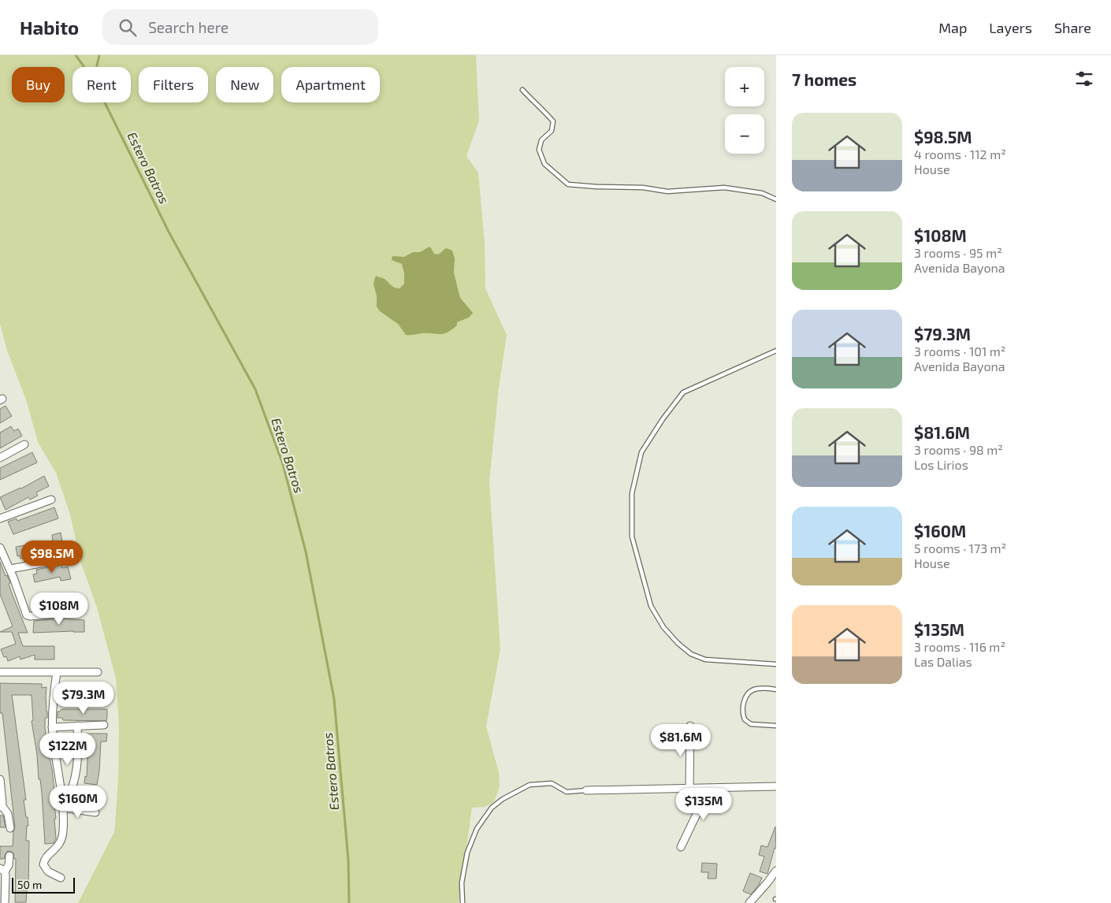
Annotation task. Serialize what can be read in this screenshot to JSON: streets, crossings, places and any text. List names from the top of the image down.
{
  "water": ["Estero Batros"],
  "scale_bar": "50 m",
  "page": {
    "header": "Habito",
    "search": "Search here",
    "nav": ["Map", "Layers", "Share"],
    "heading": "7 homes",
    "map_buttons": ["+", "−"],
    "chip": [
      "Buy",
      "Rent",
      "Filters",
      "New",
      "Apartment"
    ],
    "list": [
      {
        "name": "$98.5M",
        "note": "4 rooms · 112 m² · House"
      },
      {
        "name": "$108M",
        "note": "3 rooms · 95 m² · Avenida Bayona"
      },
      {
        "name": "$79.3M",
        "note": "3 rooms · 101 m² · Avenida Bayona"
      },
      {
        "name": "$81.6M",
        "note": "3 rooms · 98 m² · Los Lirios"
      },
      {
        "name": "$160M",
        "note": "5 rooms · 173 m² · House"
      },
      {
        "name": "$135M",
        "note": "3 rooms · 116 m² · Las Dalias"
      }
    ],
    "price": [
      "$98.5M",
      "$108M",
      "$79.3M",
      "$81.6M",
      "$122M",
      "$160M",
      "$135M"
    ],
    "scale": "50 m"
  }
}
